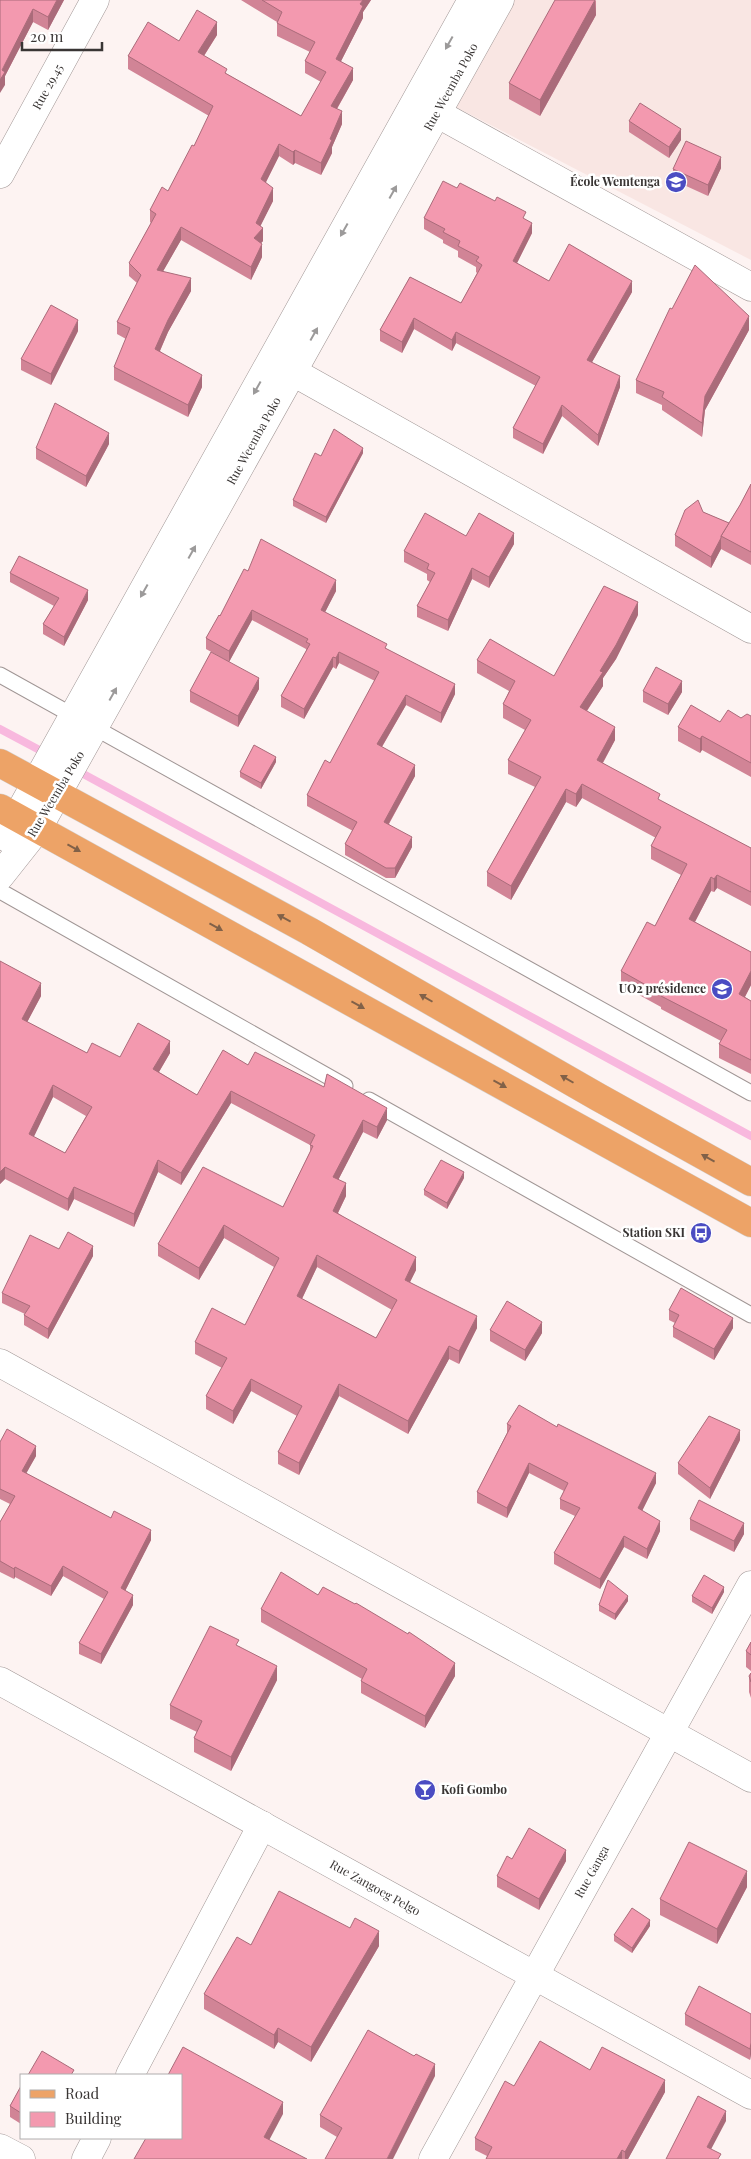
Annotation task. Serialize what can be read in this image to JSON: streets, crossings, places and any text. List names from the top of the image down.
{
  "streets": {
    "street": [
      "Rue 29.45",
      "Rue Weemba Poko",
      "Rue Ganga",
      "Rue Zangoeg Pelgo"
    ]
  },
  "crossings": [
    ["Rue Ganga", "Rue Zangoeg Pelgo"]
  ],
  "places": {
    "school or university": ["École Wemtenga", "UO2 présidence"],
    "bus stop": ["Station SKI"],
    "bar": ["Kofi Gombo"]
  },
  "legend": ["Road", "Building"],
  "scale_bar": "20 m"
}
